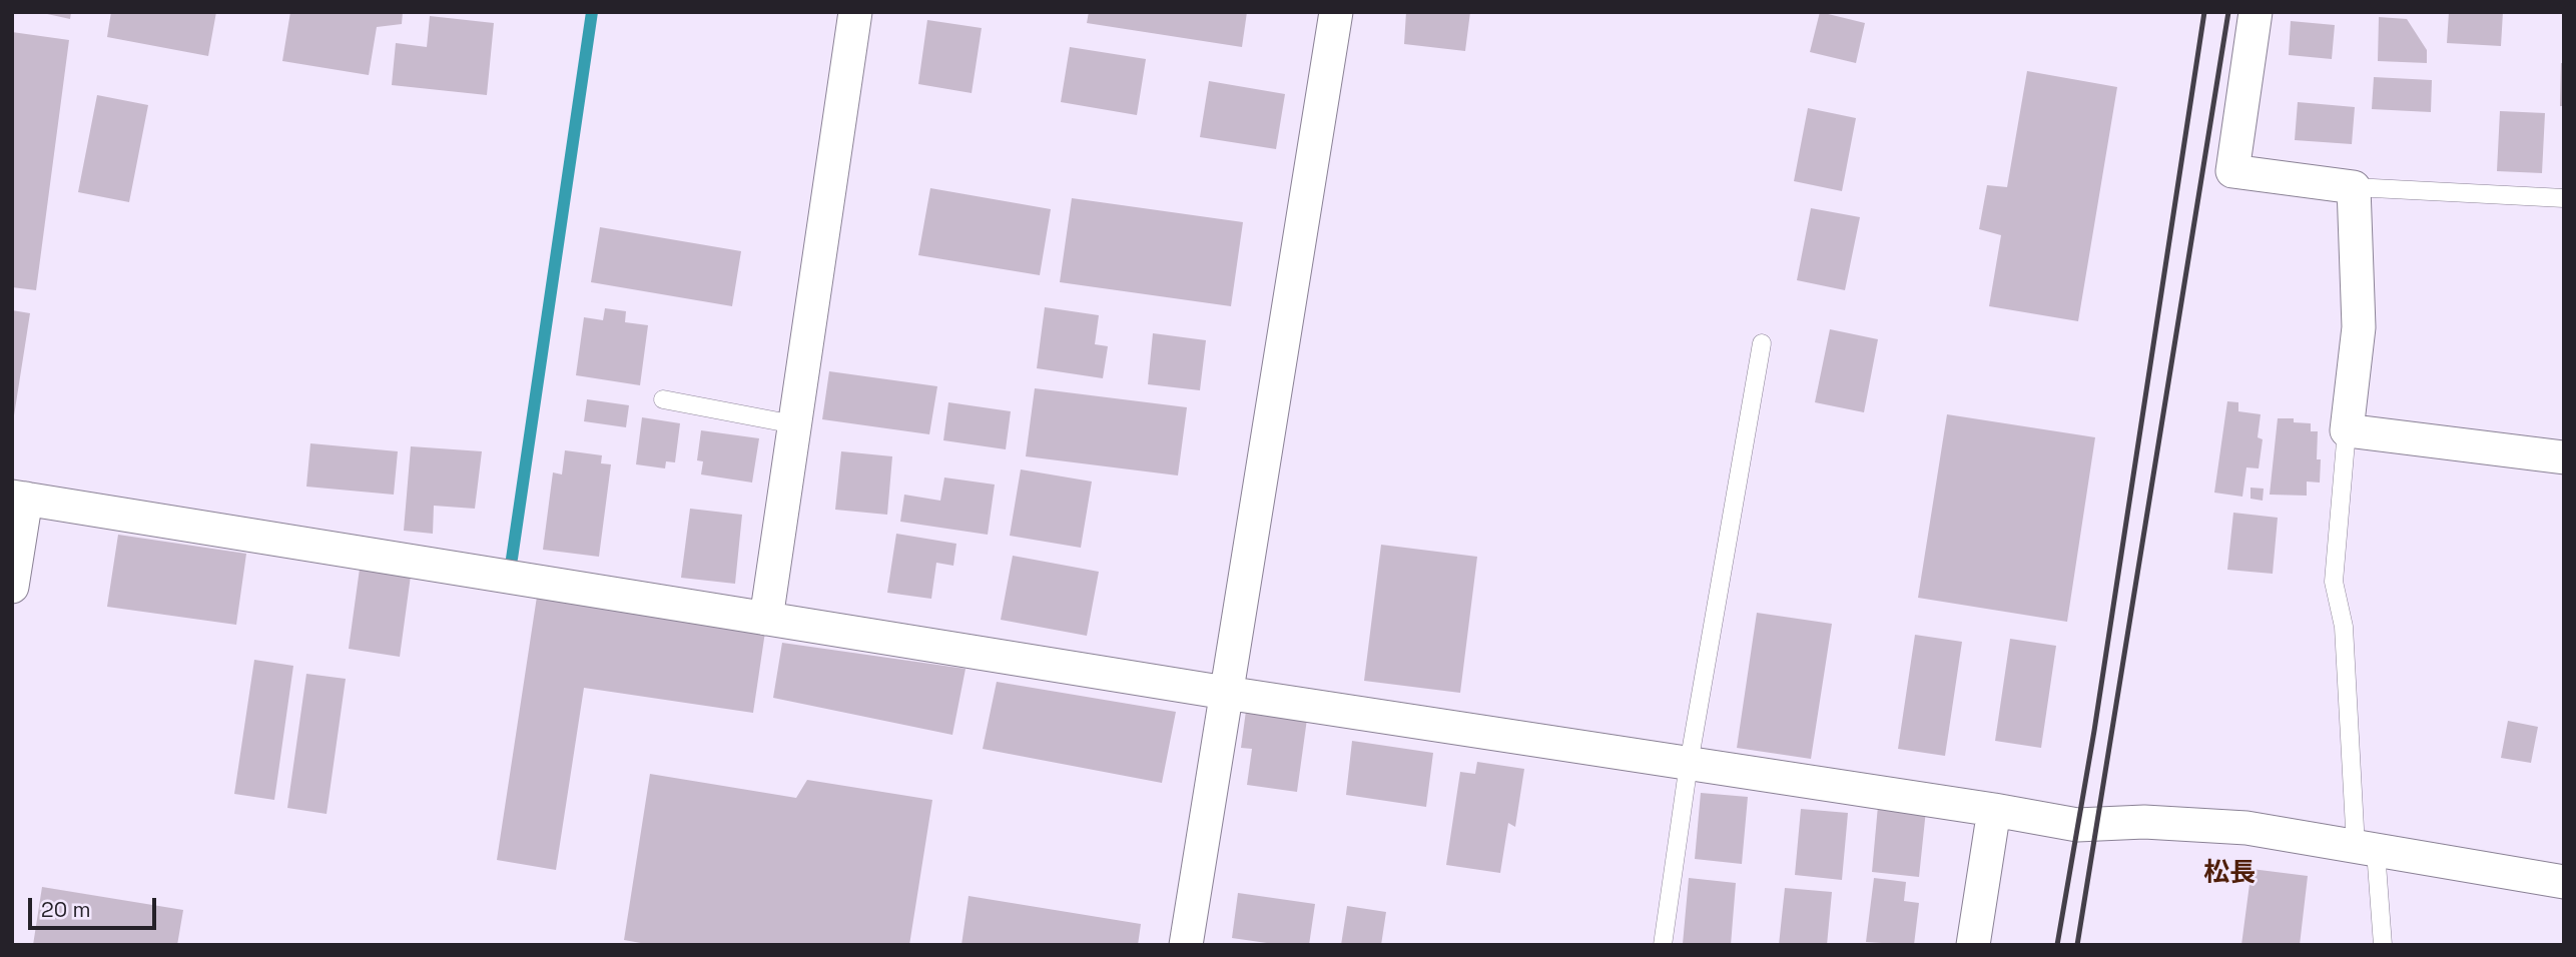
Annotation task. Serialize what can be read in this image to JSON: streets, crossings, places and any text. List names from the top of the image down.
{
  "districts": ["松長"],
  "scale_bar": "20 m"
}
